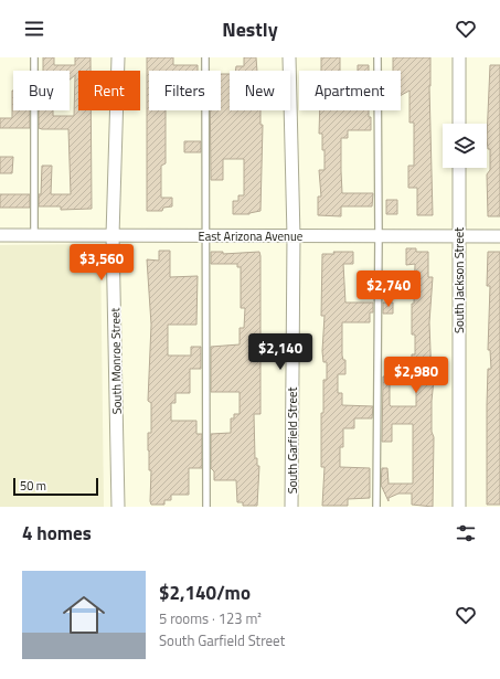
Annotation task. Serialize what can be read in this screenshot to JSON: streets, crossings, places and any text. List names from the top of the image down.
{
  "streets": {
    "street": [
      "East Arizona Avenue",
      "South Jackson Street",
      "South Monroe Street",
      "South Garfield Street"
    ]
  },
  "crossings": [
    ["East Arizona Avenue", "South Jackson Street"],
    ["East Arizona Avenue", "South Monroe Street"],
    ["East Arizona Avenue", "South Garfield Street"]
  ],
  "scale_bar": "50 m",
  "page": {
    "header": "Nestly",
    "chip": [
      "Buy",
      "Rent",
      "Filters",
      "New",
      "Apartment"
    ],
    "price": [
      "$3,560",
      "$2,740",
      "$2,140",
      "$2,980"
    ],
    "scale": "50 m",
    "heading": "4 homes",
    "list": [
      {
        "name": "$2,140/mo",
        "note": "5 rooms · 123 m² · South Garfield Street"
      }
    ]
  }
}
